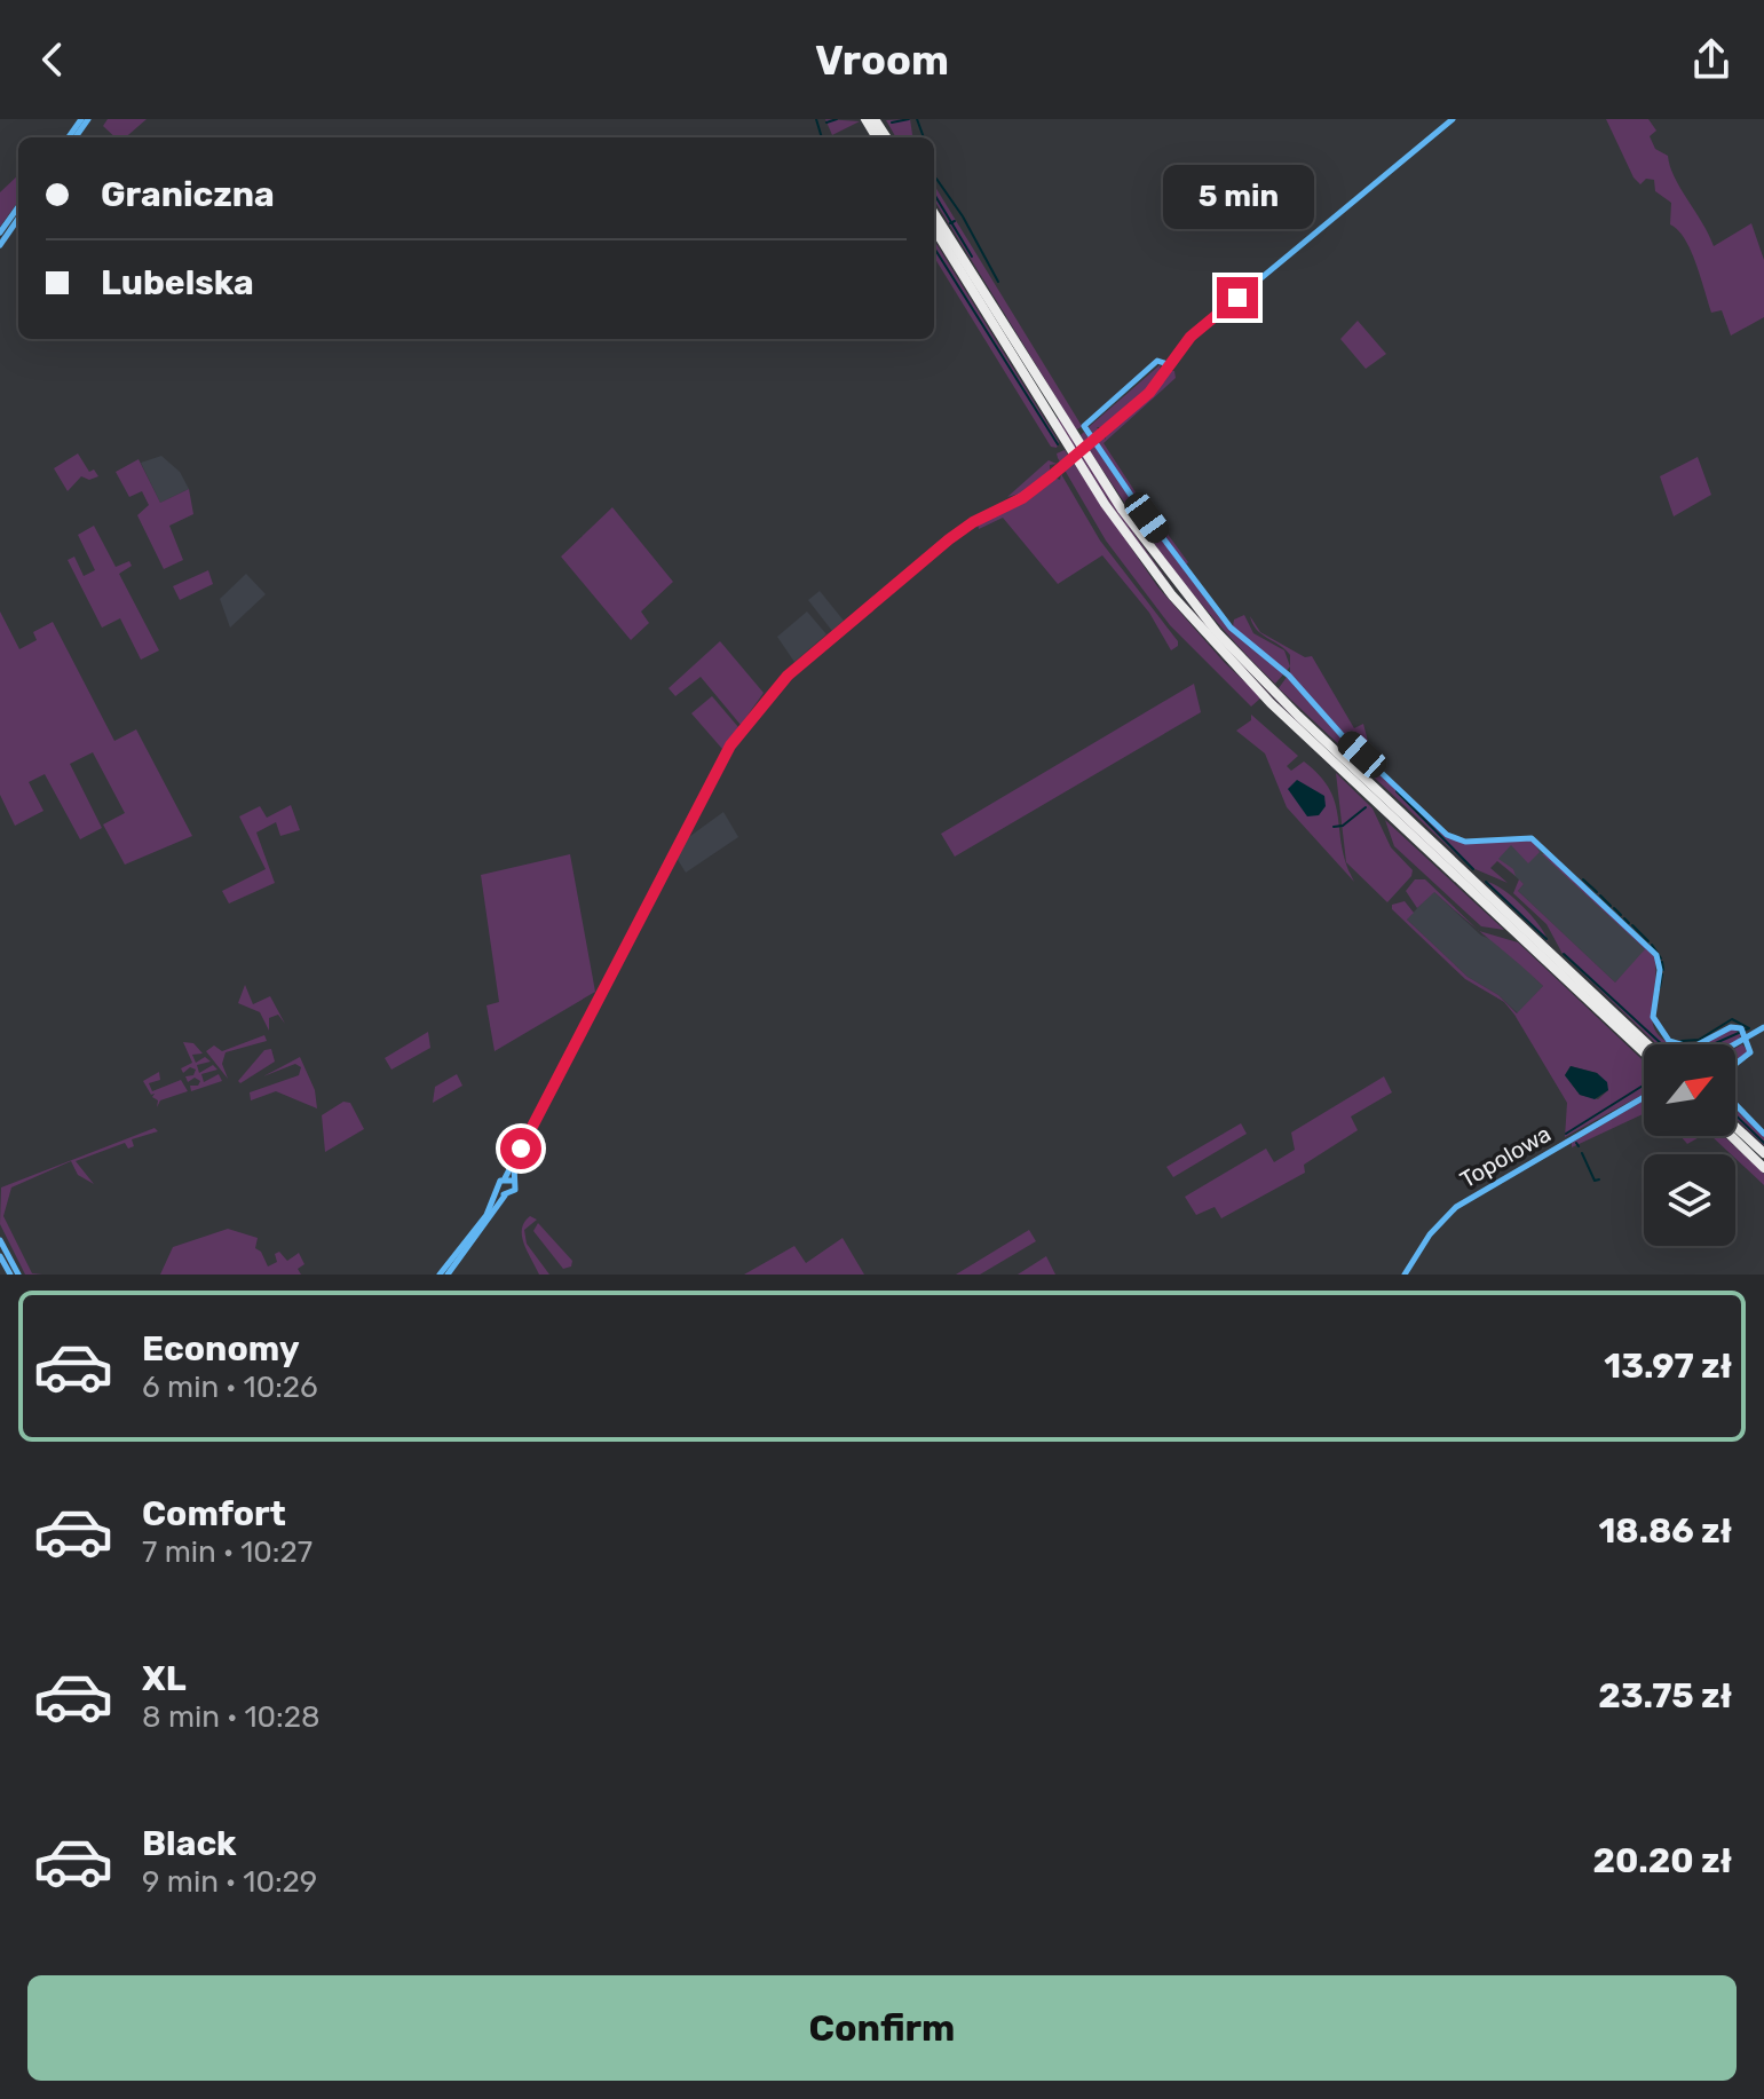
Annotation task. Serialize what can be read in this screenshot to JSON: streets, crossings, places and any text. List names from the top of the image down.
{
  "streets": {
    "street": ["Topolowa"]
  },
  "north": "top right",
  "page": {
    "header": "Vroom",
    "banner": ["Graniczna", "Lubelska"],
    "bubble": "5 min",
    "list": [
      {
        "name": "Economy",
        "note": "6 min · 10:26",
        "value": "13.97 zł"
      },
      {
        "name": "Comfort",
        "note": "7 min · 10:27",
        "value": "18.86 zł"
      },
      {
        "name": "XL",
        "note": "8 min · 10:28",
        "value": "23.75 zł"
      },
      {
        "name": "Black",
        "note": "9 min · 10:29",
        "value": "20.20 zł"
      }
    ],
    "buttons": "Confirm"
  }
}
